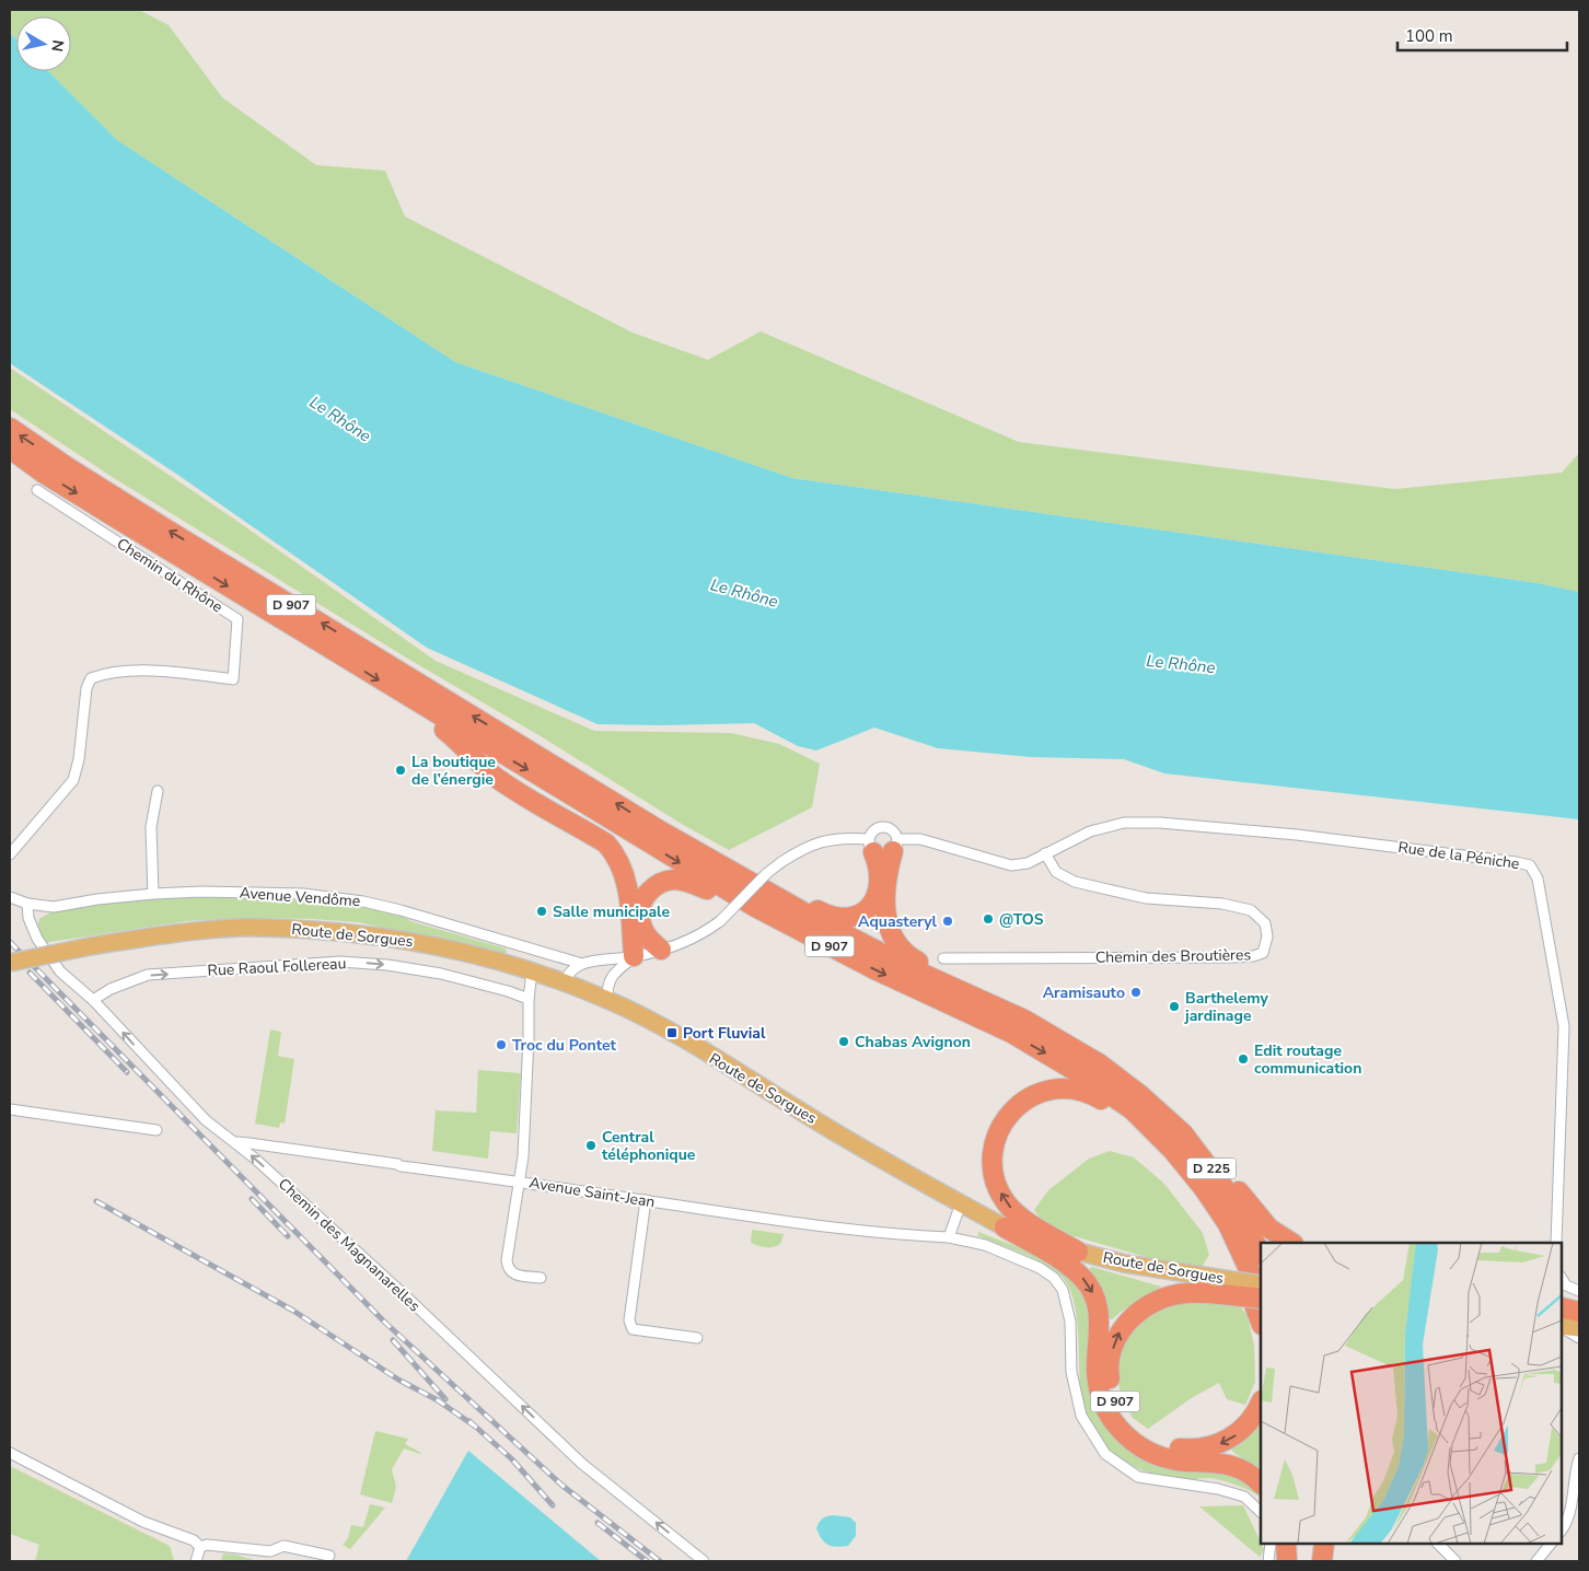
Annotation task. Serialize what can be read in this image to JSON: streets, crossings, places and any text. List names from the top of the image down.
{
  "streets": {
    "highway": ["D 907", "D 225"],
    "main road": ["Route de Sorgues"],
    "street": [
      "Chemin du Rhône",
      "Rue de la Péniche",
      "Avenue Vendôme",
      "Chemin des Broutières",
      "Rue Raoul Follereau",
      "Avenue Saint-Jean",
      "Chemin des Magnanarelles"
    ]
  },
  "crossings": [
    ["D 907", "Route de Sorgues"],
    ["D 907", "D 225"],
    ["Rue de la Péniche", "Chemin des Broutières"],
    ["Avenue Vendôme", "Chemin des Magnanarelles"],
    ["Rue Raoul Follereau", "Chemin des Magnanarelles"],
    ["Avenue Saint-Jean", "Chemin des Magnanarelles"]
  ],
  "one_way": ["Rue Raoul Follereau", "Chemin des Magnanarelles"],
  "water": ["Le Rhône"],
  "places": {
    "other": [
      "La boutique de l’énergie",
      "Salle municipale",
      "@TOS",
      "Aquasteryl",
      "Aramisauto",
      "Barthelemy jardinage",
      "Chabas Avignon",
      "Troc du Pontet",
      "Edit routage communication",
      "Central téléphonique"
    ],
    "transit": ["Port Fluvial"]
  },
  "scale_bar": "100 m",
  "north": "right"
}
